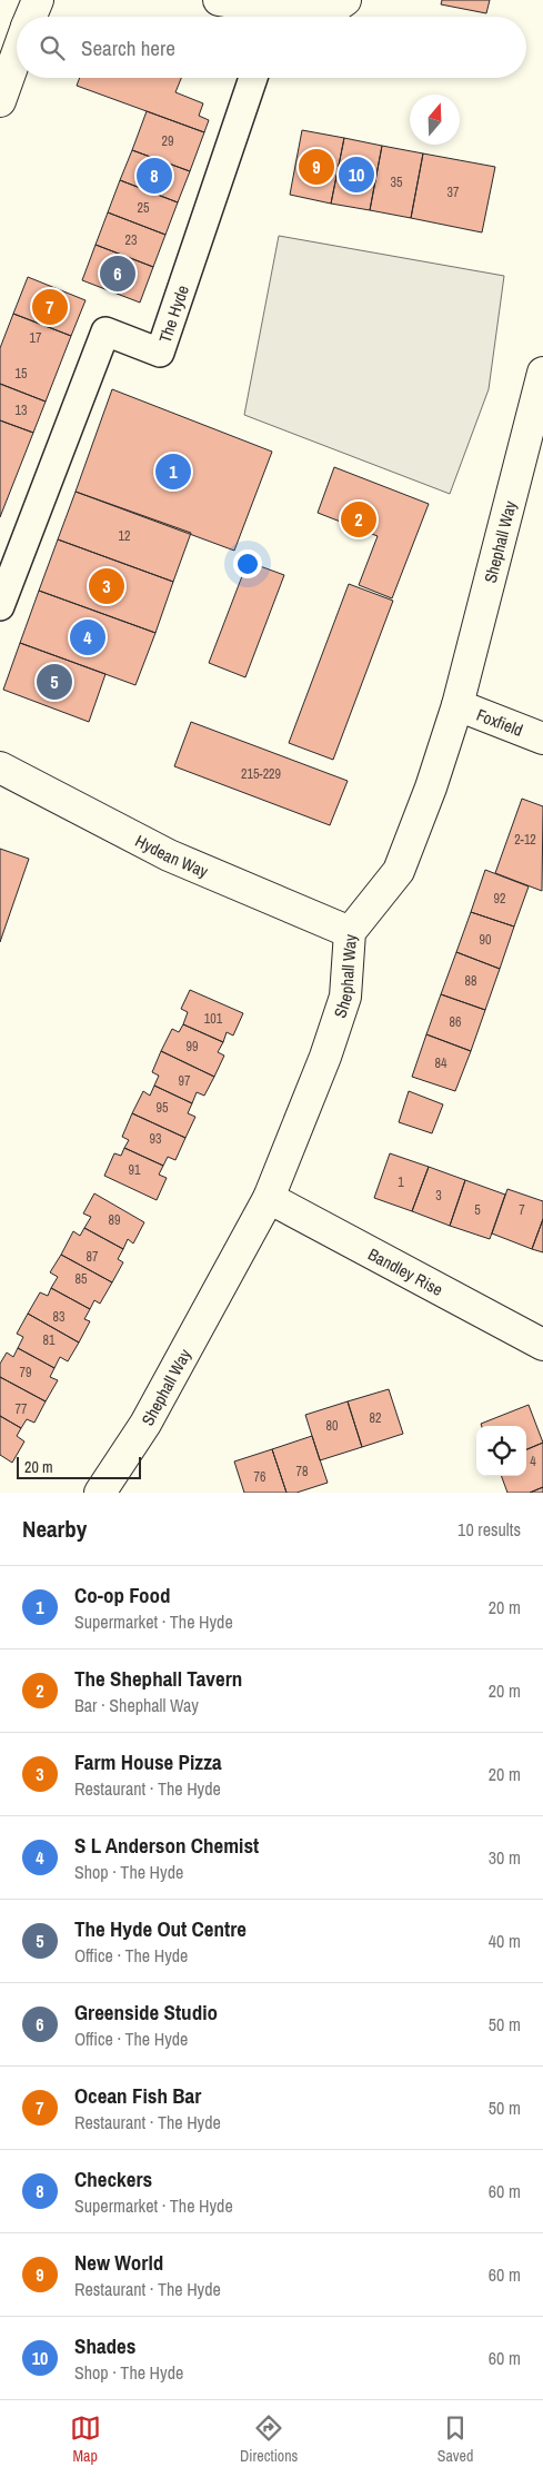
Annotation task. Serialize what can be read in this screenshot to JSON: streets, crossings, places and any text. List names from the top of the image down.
{
  "streets": {
    "street": [
      "The Hyde",
      "Shephall Way",
      "Foxfield",
      "Hydean Way",
      "Bandley Rise"
    ]
  },
  "crossings": [
    ["Shephall Way", "Foxfield"],
    ["Shephall Way", "Hydean Way"],
    ["Shephall Way", "Bandley Rise"]
  ],
  "house_numbers": [
    "29",
    "35",
    "37",
    "25",
    "23",
    "17",
    "15",
    "13",
    "12",
    "215-229",
    "2-12",
    "92",
    "90",
    "88",
    "101",
    "86",
    "99",
    "84",
    "97",
    "95",
    "93",
    "91",
    "1",
    "3",
    "5",
    "7",
    "89",
    "87",
    "85",
    "83",
    "81",
    "79",
    "77",
    "82",
    "80",
    "4",
    "78",
    "76"
  ],
  "scale_bar": "20 m",
  "north": "top",
  "page": {
    "search": "Search here",
    "pins": [
      "9",
      "10",
      "8",
      "6",
      "7",
      "1",
      "2",
      "3",
      "4",
      "5"
    ],
    "scale": "20 m",
    "heading": ["Nearby", "10 results"],
    "list": [
      {
        "mark": "1",
        "name": "Co-op Food",
        "note": "Supermarket · The Hyde",
        "value": "20 m"
      },
      {
        "mark": "2",
        "name": "The Shephall Tavern",
        "note": "Bar · Shephall Way",
        "value": "20 m"
      },
      {
        "mark": "3",
        "name": "Farm House Pizza",
        "note": "Restaurant · The Hyde",
        "value": "20 m"
      },
      {
        "mark": "4",
        "name": "S L Anderson Chemist",
        "note": "Shop · The Hyde",
        "value": "30 m"
      },
      {
        "mark": "5",
        "name": "The Hyde Out Centre",
        "note": "Office · The Hyde",
        "value": "40 m"
      },
      {
        "mark": "6",
        "name": "Greenside Studio",
        "note": "Office · The Hyde",
        "value": "50 m"
      },
      {
        "mark": "7",
        "name": "Ocean Fish Bar",
        "note": "Restaurant · The Hyde",
        "value": "50 m"
      },
      {
        "mark": "8",
        "name": "Checkers",
        "note": "Supermarket · The Hyde",
        "value": "60 m"
      },
      {
        "mark": "9",
        "name": "New World",
        "note": "Restaurant · The Hyde",
        "value": "60 m"
      },
      {
        "mark": "10",
        "name": "Shades",
        "note": "Shop · The Hyde",
        "value": "60 m"
      }
    ],
    "nav": ["Map", "Directions", "Saved"]
  }
}
